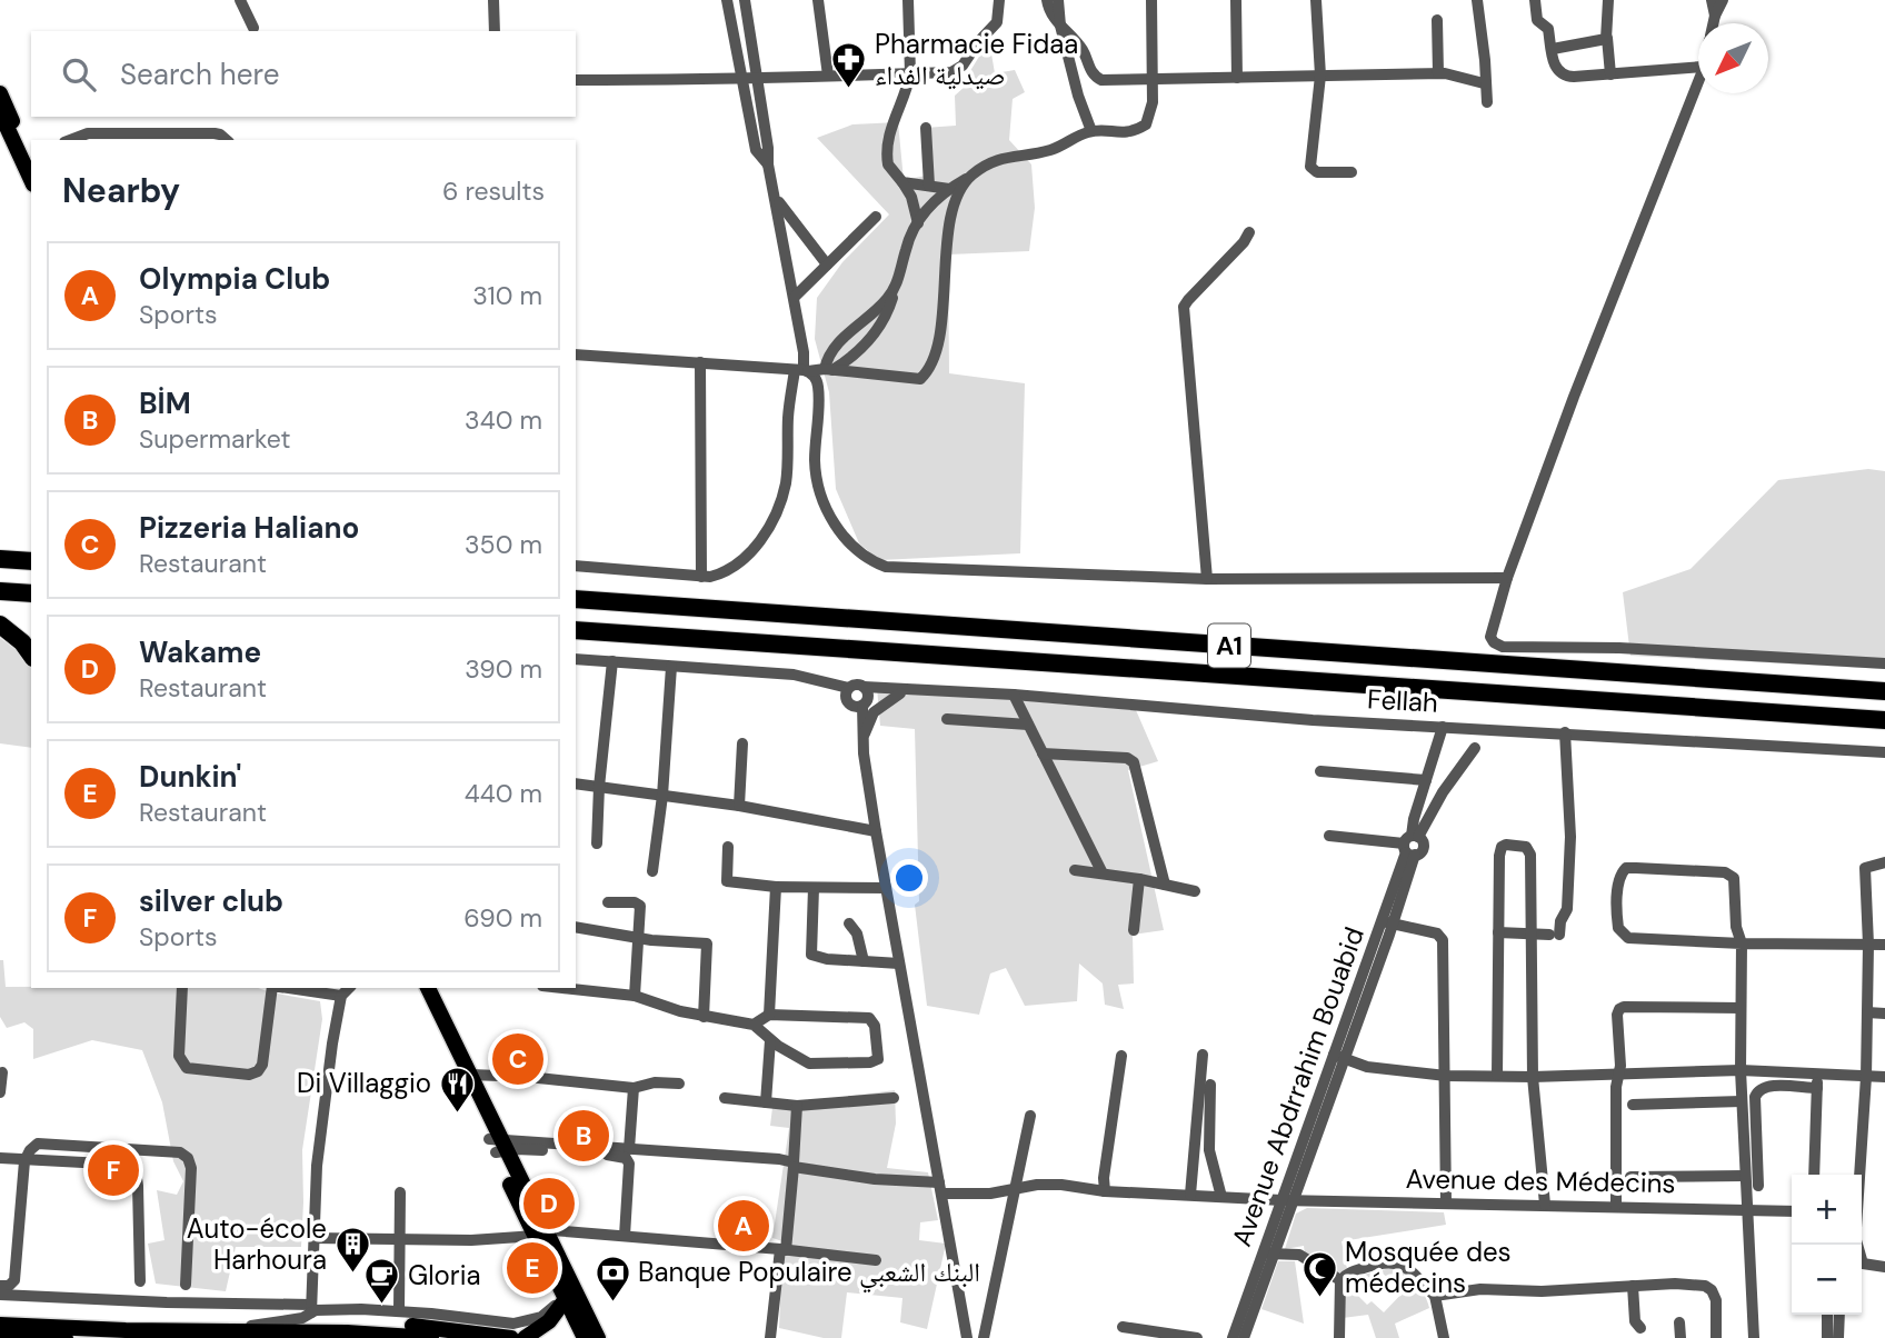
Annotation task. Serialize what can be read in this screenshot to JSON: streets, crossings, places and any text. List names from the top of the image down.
{
  "streets": {
    "highway": ["A1"],
    "street": ["Fellah", "Avenue Abdrrahim Bouabid", "Avenue des Médecins"]
  },
  "crossings": [
    ["Avenue Abdrrahim Bouabid", "Avenue des Médecins"]
  ],
  "places": {
    "pharmacy": ["Pharmacie Fidaa صيدلية الفداء"],
    "restaurant": ["Di Villaggio"],
    "building": ["Auto-école Harhoura"],
    "mosque": ["Mosquée des médecins"],
    "bank": ["Banque Populaire البنك الشعبي"],
    "cafe": ["Gloria"]
  },
  "north": "bottom left",
  "page": {
    "search": "Search here",
    "heading": ["Nearby", "6 results"],
    "list": [
      {
        "mark": "A",
        "name": "Olympia Club",
        "note": "Sports",
        "value": "310 m"
      },
      {
        "mark": "B",
        "name": "BİM",
        "note": "Supermarket",
        "value": "340 m"
      },
      {
        "mark": "C",
        "name": "Pizzeria Haliano",
        "note": "Restaurant",
        "value": "350 m"
      },
      {
        "mark": "D",
        "name": "Wakame",
        "note": "Restaurant",
        "value": "390 m"
      },
      {
        "mark": "E",
        "name": "Dunkin'",
        "note": "Restaurant",
        "value": "440 m"
      },
      {
        "mark": "F",
        "name": "silver club",
        "note": "Sports",
        "value": "690 m"
      }
    ],
    "pins": [
      "C",
      "B",
      "F",
      "D",
      "A",
      "E"
    ],
    "map_buttons": ["+", "−"]
  }
}
